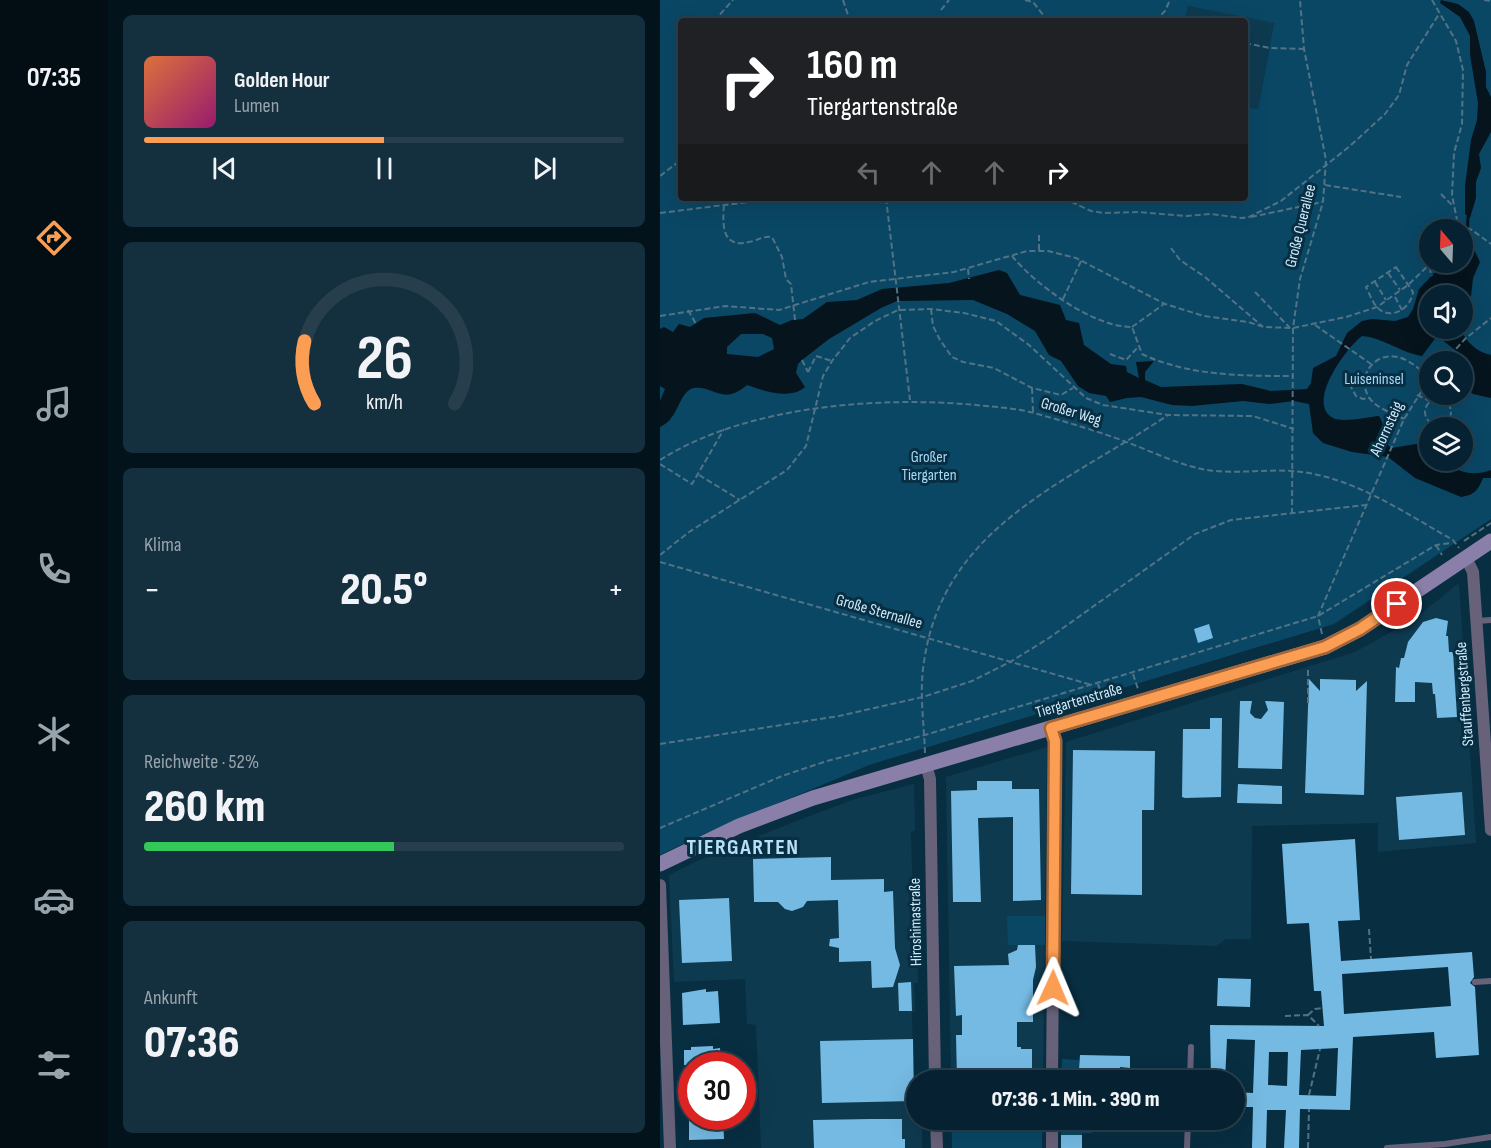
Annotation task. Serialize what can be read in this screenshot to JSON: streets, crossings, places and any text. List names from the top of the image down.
{
  "streets": {
    "main road": ["Tiergartenstraße"],
    "street": ["Stauffenbergstraße", "Hiroshimastraße"],
    "path": [
      "Große Querallee",
      "Großer Weg",
      "Ahornsteig",
      "Große Sternallee"
    ]
  },
  "crossings": [
    ["Große Querallee", "Großer Weg"],
    ["Großer Weg", "Ahornsteig"],
    ["Großer Weg", "Stauffenbergstraße"],
    ["Großer Weg", "Tiergartenstraße"],
    ["Stauffenbergstraße", "Tiergartenstraße"],
    ["Tiergartenstraße", "Hiroshimastraße"]
  ],
  "districts": ["TIERGARTEN"],
  "parks": ["Luiseninsel", "Großer Tiergarten"],
  "north": "top",
  "page": {
    "tabs": "07:35",
    "turn": ["160 m", "Tiergartenstraße"],
    "song": ["Golden Hour", "Lumen"],
    "tile": [
      "Klima",
      ["Reichweite · 52%", "260 km"],
      ["Ankunft", "07:36"]
    ],
    "heat": ["−", "20.5°", "+"],
    "limit": "30",
    "trip": "07:36 · 1 Min. · 390 m",
    "gauge": ["26", "km/h"]
  }
}
